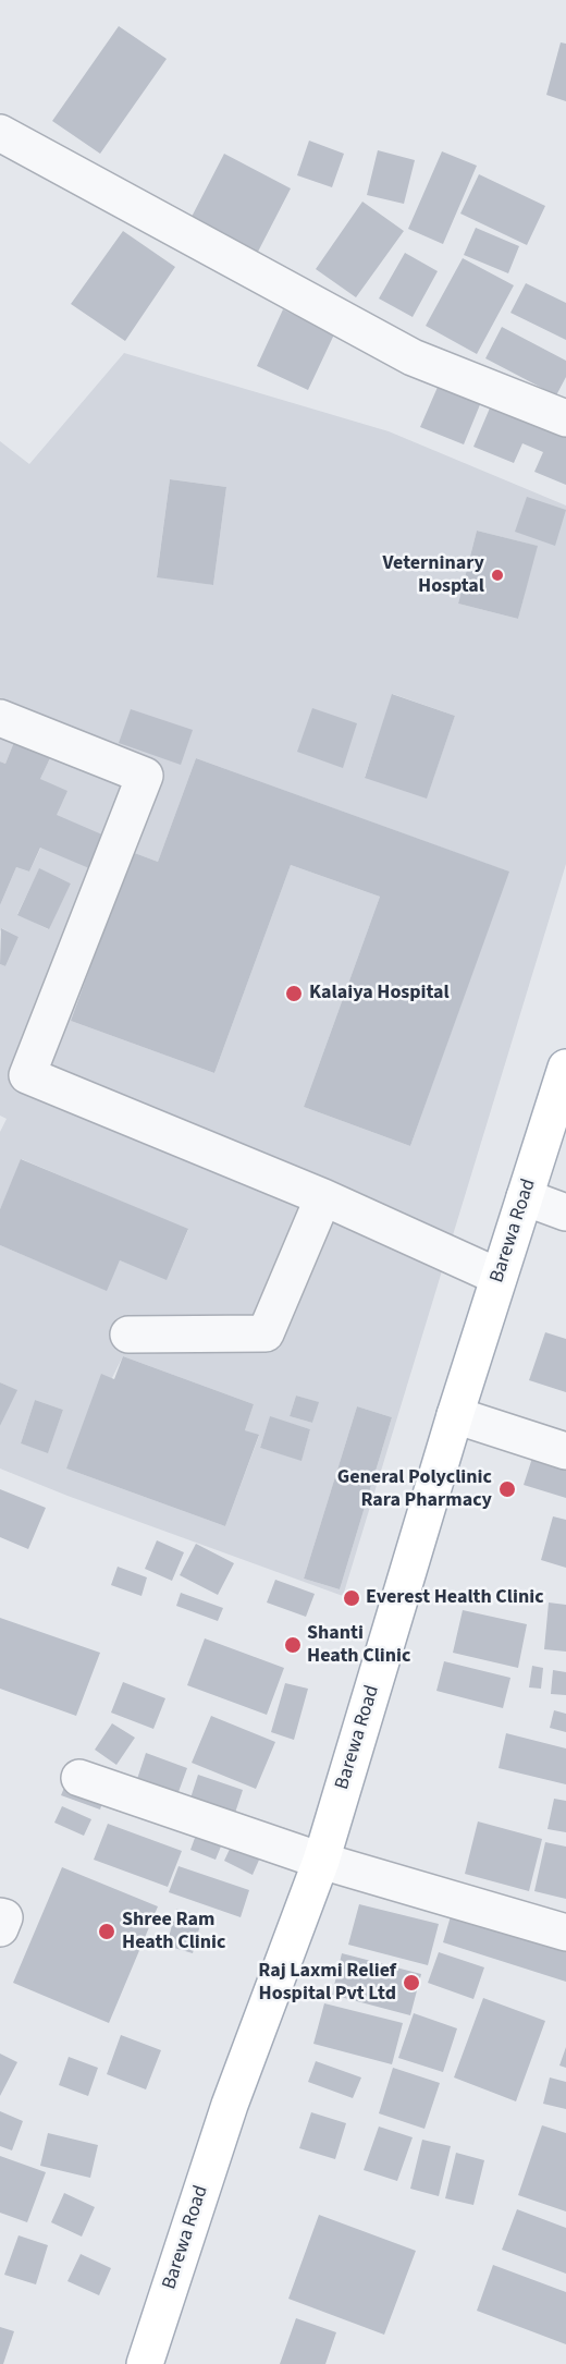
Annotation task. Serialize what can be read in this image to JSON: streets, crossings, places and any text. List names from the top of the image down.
{
  "streets": {
    "main road": ["Barewa Road"]
  },
  "places": [
    "Veterninary Hosptal",
    "Kalaiya Hospital",
    "General Polyclinic Rara Pharmacy",
    "Everest Health Clinic",
    "Shanti Heath Clinic",
    "Shree Ram Heath Clinic",
    "Raj Laxmi Relief Hospital Pvt Ltd"
  ]
}
